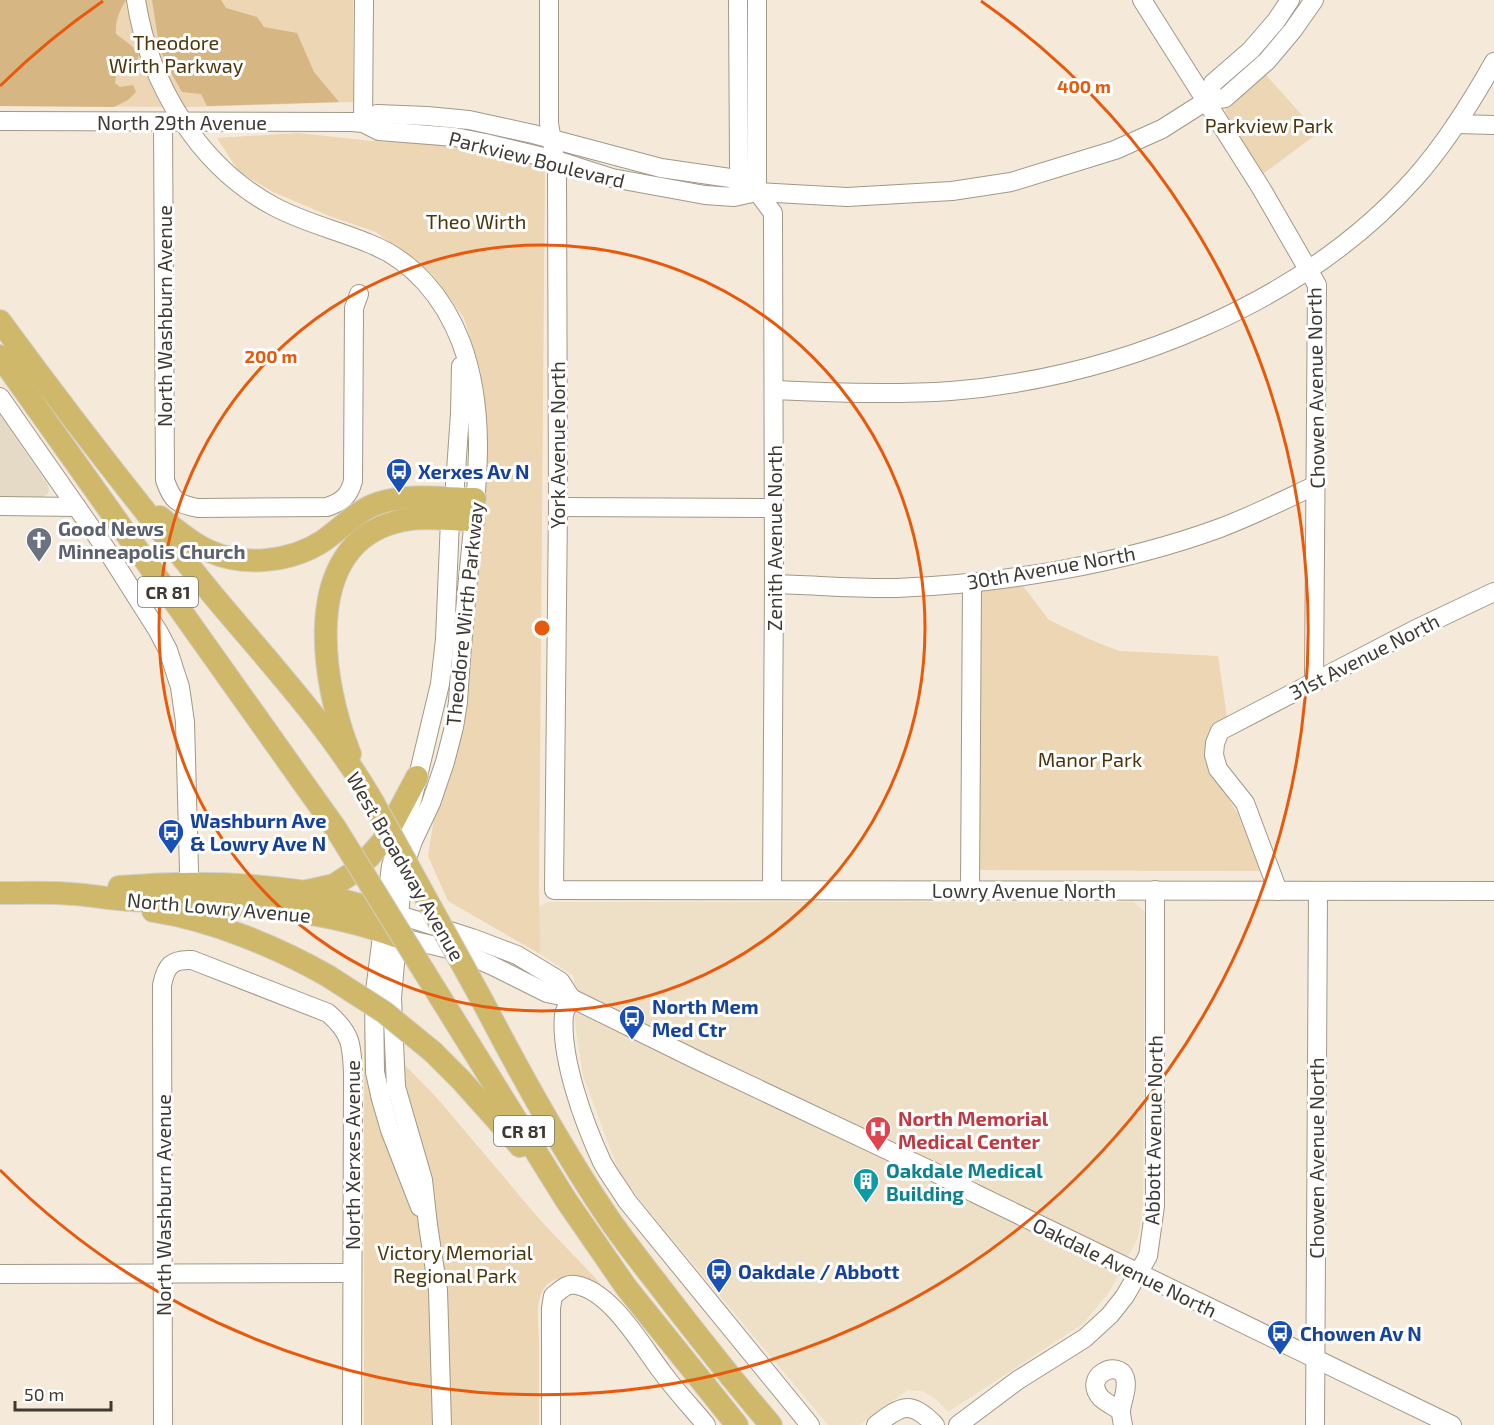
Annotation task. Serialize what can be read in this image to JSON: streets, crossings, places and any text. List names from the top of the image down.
{
  "streets": {
    "main road": ["CR 81", "West Broadway Avenue", "North Lowry Avenue"],
    "street": [
      "North 29th Avenue",
      "Parkview Boulevard",
      "North Washburn Avenue",
      "Chowen Avenue North",
      "York Avenue North",
      "Zenith Avenue North",
      "30th Avenue North",
      "Theodore Wirth Parkway",
      "31st Avenue North",
      "Lowry Avenue North",
      "Abbott Avenue North",
      "North Xerxes Avenue",
      "Oakdale Avenue North"
    ]
  },
  "crossings": [
    ["North 29th Avenue", "Parkview Boulevard"],
    ["North 29th Avenue", "North Washburn Avenue"],
    ["North 29th Avenue", "Theodore Wirth Parkway"],
    ["Parkview Boulevard", "Chowen Avenue North"],
    ["Parkview Boulevard", "York Avenue North"],
    ["Parkview Boulevard", "Zenith Avenue North"],
    ["North Washburn Avenue", "North Xerxes Avenue"],
    ["Chowen Avenue North", "30th Avenue North"],
    ["Chowen Avenue North", "31st Avenue North"],
    ["Chowen Avenue North", "Lowry Avenue North"],
    ["Chowen Avenue North", "Oakdale Avenue North"],
    ["York Avenue North", "Lowry Avenue North"],
    ["Zenith Avenue North", "30th Avenue North"],
    ["Zenith Avenue North", "Lowry Avenue North"],
    ["Theodore Wirth Parkway", "North Lowry Avenue"],
    ["Theodore Wirth Parkway", "Oakdale Avenue North"],
    ["31st Avenue North", "Lowry Avenue North"],
    ["Lowry Avenue North", "Abbott Avenue North"],
    ["North Lowry Avenue", "Oakdale Avenue North"],
    ["Abbott Avenue North", "Oakdale Avenue North"]
  ],
  "parks": [
    "Theodore Wirth Parkway",
    "Parkview Park",
    "Theo Wirth",
    "Manor Park",
    "Victory Memorial Regional Park"
  ],
  "places": {
    "bus stop": [
      "Xerxes Av N",
      "Washburn Ave & Lowry Ave N",
      "North Mem Med Ctr",
      "Oakdale / Abbott",
      "Chowen Av N"
    ],
    "church": ["Good News Minneapolis Church"],
    "hospital": ["North Memorial Medical Center"],
    "building": ["Oakdale Medical Building"]
  },
  "scale_bar": "50 m",
  "rings": ["400 m", "200 m"]
}
